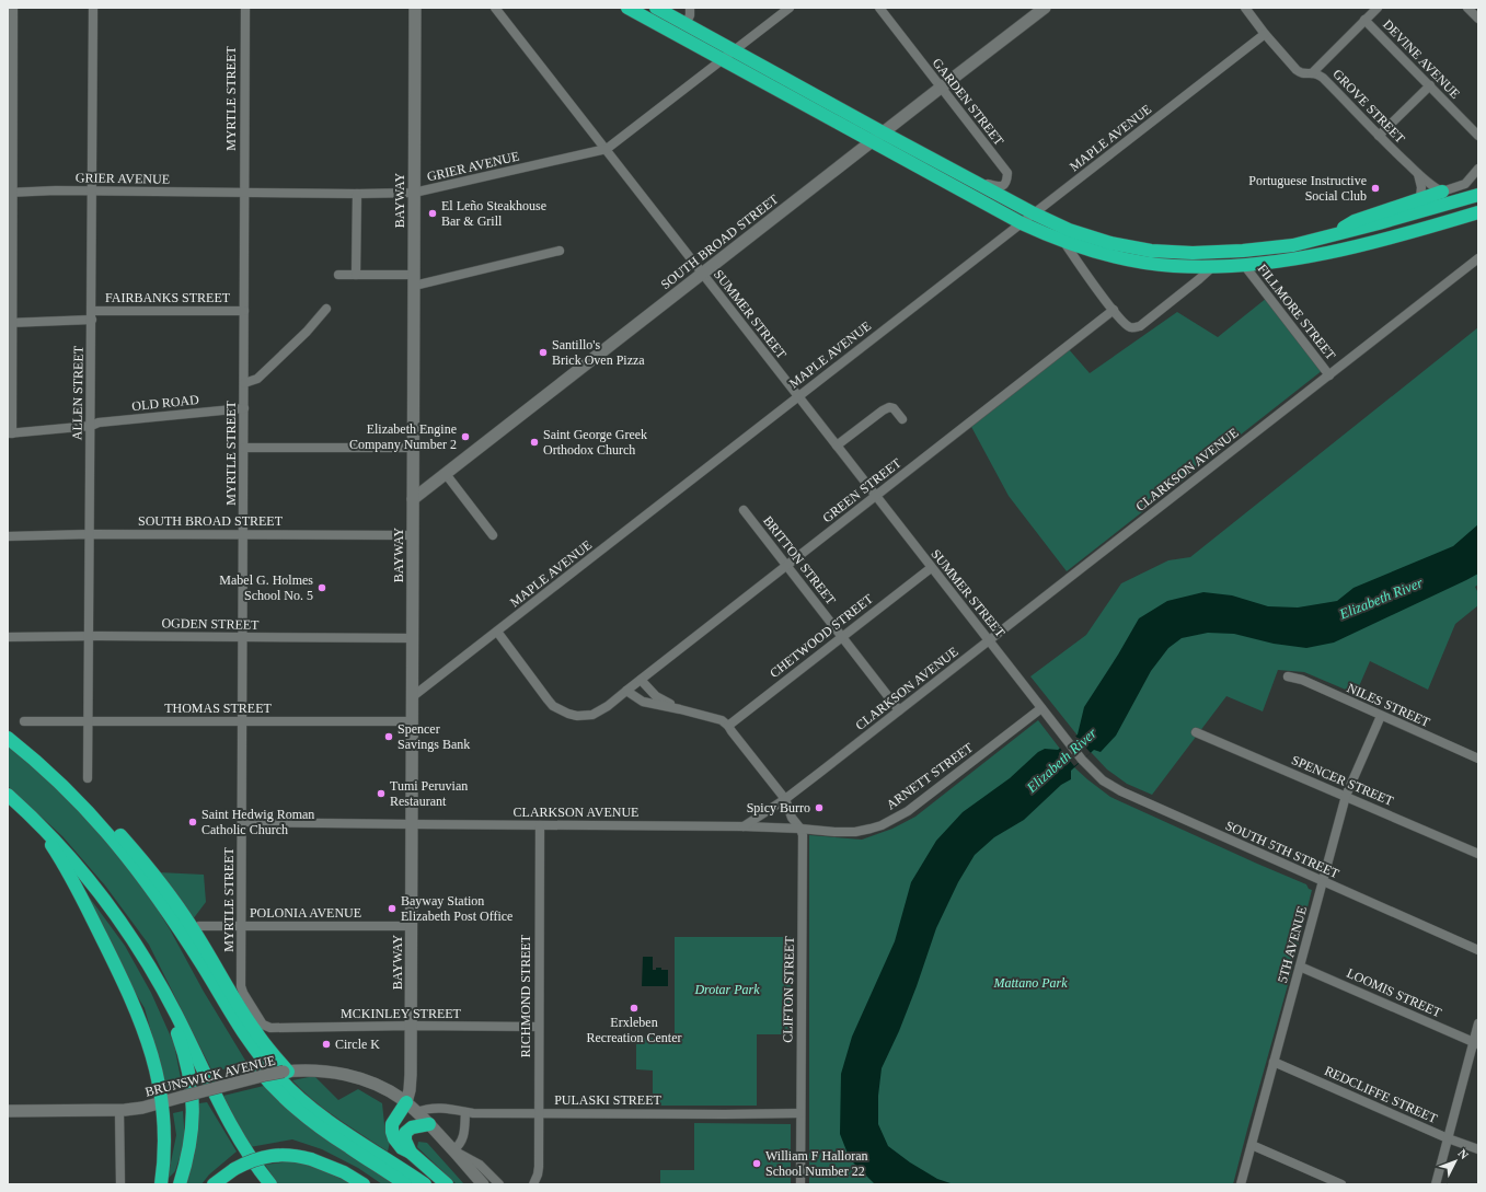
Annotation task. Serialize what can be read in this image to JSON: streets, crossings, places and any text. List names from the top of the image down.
{
  "streets": {
    "main road": ["BAYWAY", "SOUTH BROAD STREET", "BRUNSWICK AVENUE"],
    "street": [
      "DEVINE AVENUE",
      "MYRTLE STREET",
      "GARDEN STREET",
      "GROVE STREET",
      "MAPLE AVENUE",
      "GRIER AVENUE",
      "FAIRBANKS STREET",
      "FILLMORE STREET",
      "SUMMER STREET",
      "ALLEN STREET",
      "OLD ROAD",
      "CLARKSON AVENUE",
      "GREEN STREET",
      "BRITTON STREET",
      "OGDEN STREET",
      "CHETWOOD STREET",
      "NILES STREET",
      "THOMAS STREET",
      "ARNETT STREET",
      "SPENCER STREET",
      "SOUTH 5TH STREET",
      "POLONIA AVENUE",
      "5TH AVENUE",
      "CLIFTON STREET",
      "LOOMIS STREET",
      "RICHMOND STREET",
      "MCKINLEY STREET",
      "REDCLIFFE STREET",
      "PULASKI STREET"
    ]
  },
  "crossings": [
    ["MYRTLE STREET", "GRIER AVENUE"],
    ["MYRTLE STREET", "SOUTH BROAD STREET"],
    ["MYRTLE STREET", "FAIRBANKS STREET"],
    ["MYRTLE STREET", "OLD ROAD"],
    ["MYRTLE STREET", "CLARKSON AVENUE"],
    ["MYRTLE STREET", "OGDEN STREET"],
    ["MYRTLE STREET", "THOMAS STREET"],
    ["MYRTLE STREET", "POLONIA AVENUE"],
    ["MYRTLE STREET", "MCKINLEY STREET"],
    ["GARDEN STREET", "SOUTH BROAD STREET"],
    ["GROVE STREET", "MAPLE AVENUE"],
    ["MAPLE AVENUE", "BAYWAY"],
    ["MAPLE AVENUE", "SUMMER STREET"],
    ["MAPLE AVENUE", "GREEN STREET"],
    ["GRIER AVENUE", "BAYWAY"],
    ["GRIER AVENUE", "SUMMER STREET"],
    ["GRIER AVENUE", "ALLEN STREET"],
    ["BAYWAY", "SOUTH BROAD STREET"],
    ["BAYWAY", "CLARKSON AVENUE"],
    ["BAYWAY", "OGDEN STREET"],
    ["BAYWAY", "THOMAS STREET"],
    ["BAYWAY", "POLONIA AVENUE"],
    ["BAYWAY", "MCKINLEY STREET"],
    ["BAYWAY", "BRUNSWICK AVENUE"],
    ["SOUTH BROAD STREET", "SUMMER STREET"],
    ["SOUTH BROAD STREET", "ALLEN STREET"],
    ["FAIRBANKS STREET", "ALLEN STREET"],
    ["FILLMORE STREET", "CLARKSON AVENUE"],
    ["SUMMER STREET", "CLARKSON AVENUE"],
    ["SUMMER STREET", "GREEN STREET"],
    ["SUMMER STREET", "CHETWOOD STREET"],
    ["SUMMER STREET", "ARNETT STREET"],
    ["SUMMER STREET", "SOUTH 5TH STREET"],
    ["ALLEN STREET", "OLD ROAD"],
    ["ALLEN STREET", "OGDEN STREET"],
    ["ALLEN STREET", "THOMAS STREET"],
    ["CLARKSON AVENUE", "BRITTON STREET"],
    ["CLARKSON AVENUE", "ARNETT STREET"],
    ["CLARKSON AVENUE", "CLIFTON STREET"],
    ["CLARKSON AVENUE", "RICHMOND STREET"],
    ["GREEN STREET", "BRITTON STREET"],
    ["BRITTON STREET", "CHETWOOD STREET"],
    ["CHETWOOD STREET", "CLIFTON STREET"],
    ["NILES STREET", "5TH AVENUE"],
    ["ARNETT STREET", "CLIFTON STREET"],
    ["SPENCER STREET", "5TH AVENUE"],
    ["SOUTH 5TH STREET", "5TH AVENUE"],
    ["5TH AVENUE", "LOOMIS STREET"],
    ["5TH AVENUE", "REDCLIFFE STREET"],
    ["CLIFTON STREET", "PULASKI STREET"],
    ["RICHMOND STREET", "MCKINLEY STREET"],
    ["RICHMOND STREET", "PULASKI STREET"],
    ["BRUNSWICK AVENUE", "PULASKI STREET"]
  ],
  "water": ["Elizabeth River"],
  "parks": ["Mattano Park", "Drotar Park"],
  "places": [
    "Portuguese Instructive Social Club",
    "El Leño Steakhouse Bar & Grill",
    "Santillo's Brick Oven Pizza",
    "Elizabeth Engine Company Number 2",
    "Saint George Greek Orthodox Church",
    "Mabel G. Holmes School No. 5",
    "Spencer Savings Bank",
    "Tumi Peruvian Restaurant",
    "Spicy Burro",
    "Saint Hedwig Roman Catholic Church",
    "Bayway Station Elizabeth Post Office",
    "Erxleben Recreation Center",
    "Circle K",
    "William F Halloran School Number 22"
  ],
  "north": "top right"
}
